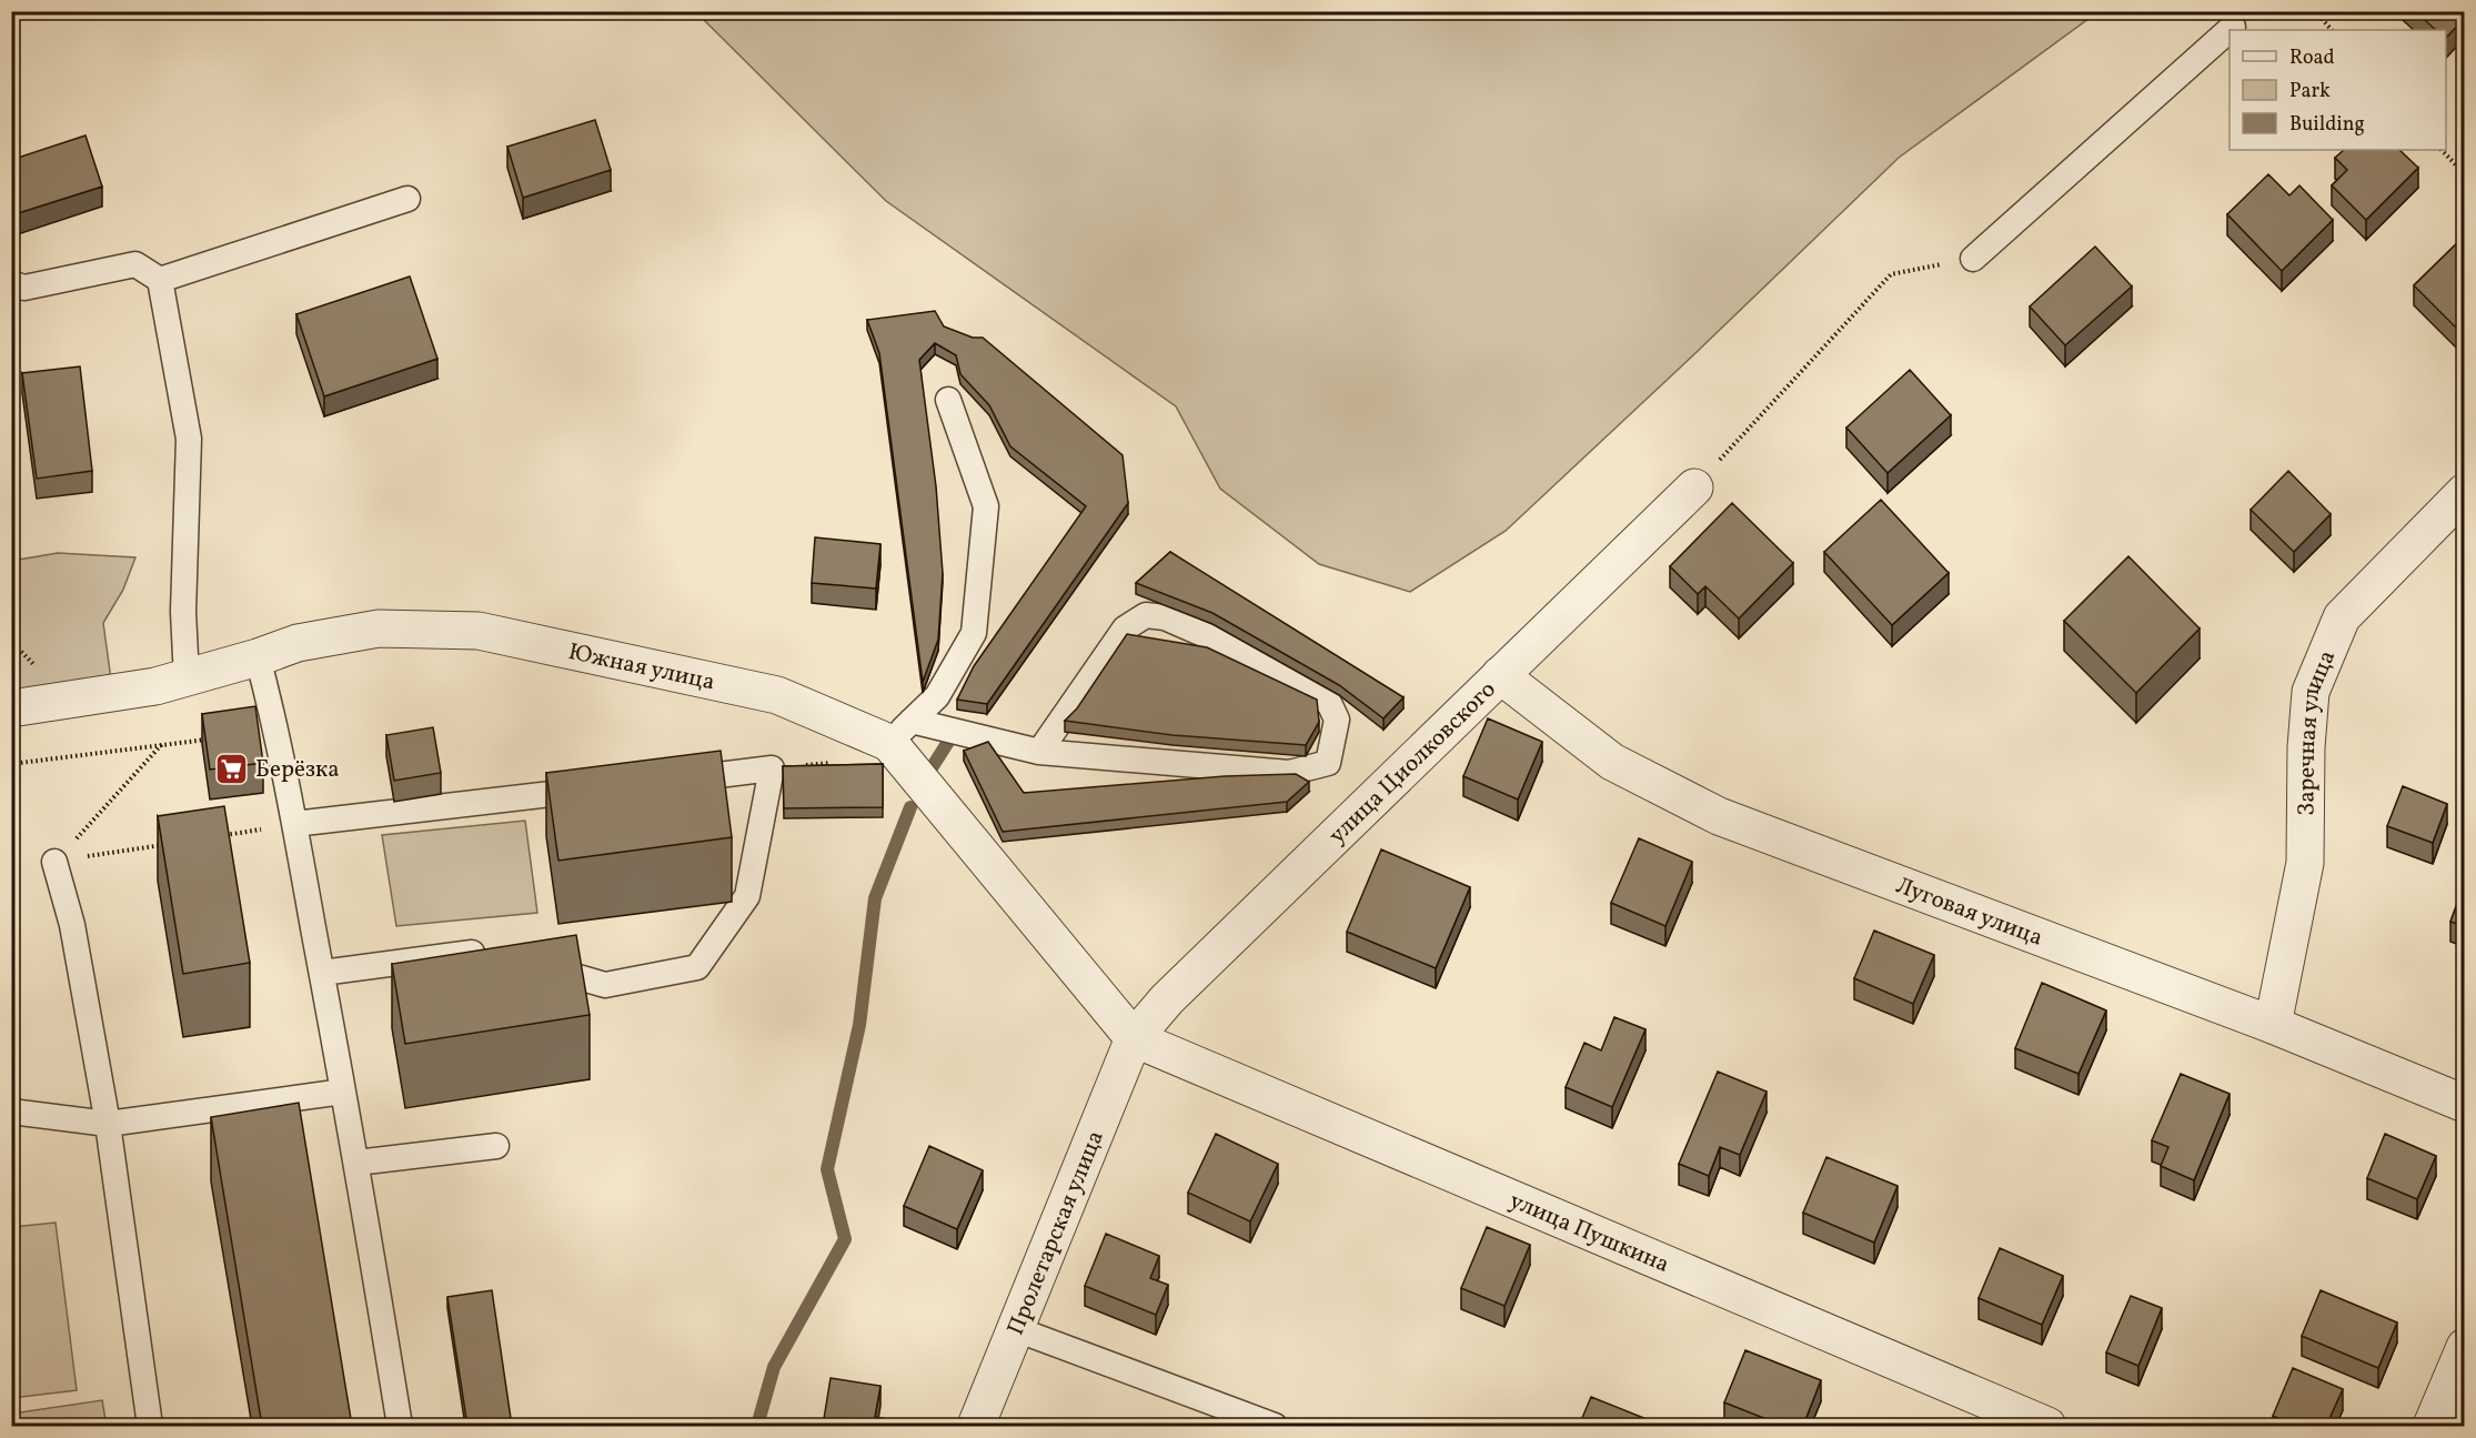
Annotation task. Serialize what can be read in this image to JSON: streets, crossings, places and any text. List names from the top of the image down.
{
  "streets": {
    "street": [
      "Южная улица",
      "Заречная улица",
      "улица Циолковского",
      "Луговая улица",
      "Пролетарская улица",
      "улица Пушкина"
    ]
  },
  "crossings": [
    ["Южная улица", "улица Циолковского"],
    ["Южная улица", "Пролетарская улица"],
    ["Южная улица", "улица Пушкина"],
    ["Заречная улица", "Луговая улица"],
    ["улица Циолковского", "Луговая улица"],
    ["улица Циолковского", "Пролетарская улица"],
    ["улица Циолковского", "улица Пушкина"],
    ["Пролетарская улица", "улица Пушкина"]
  ],
  "places": {
    "supermarket": ["Берёзка"]
  },
  "legend": ["Road", "Park", "Building"]
}
